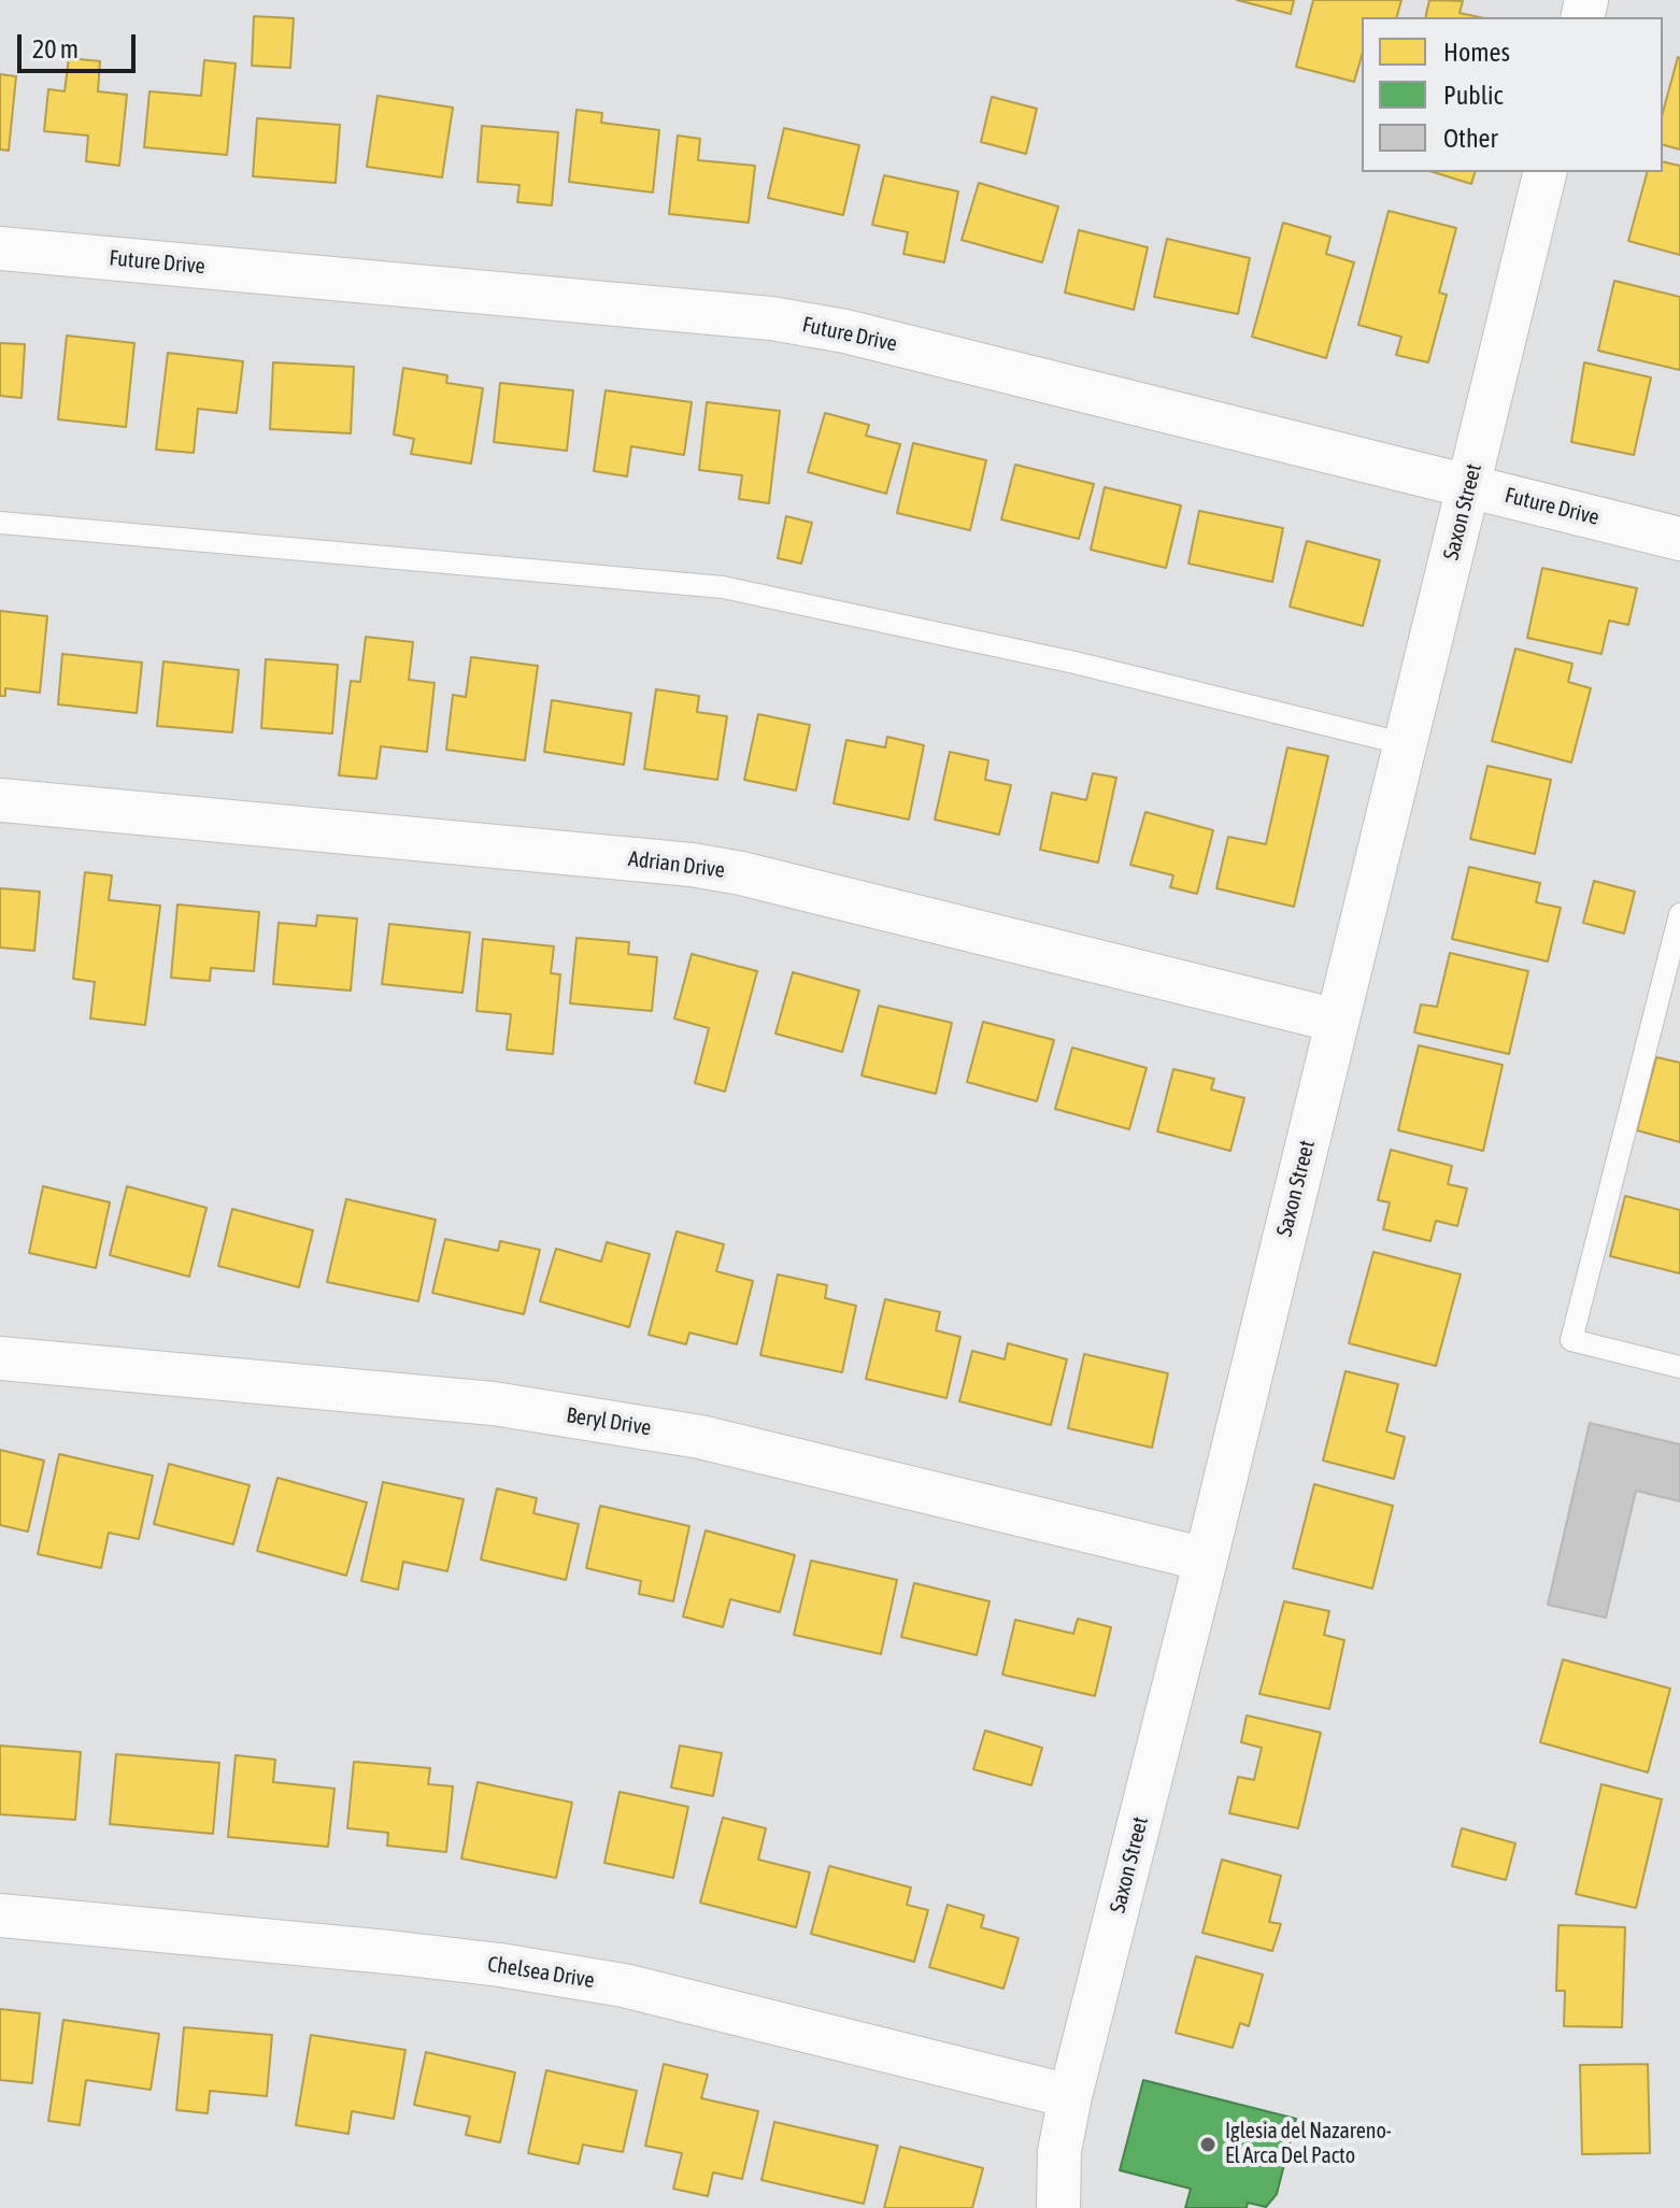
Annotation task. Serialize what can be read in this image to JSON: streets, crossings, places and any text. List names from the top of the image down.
{
  "streets": {
    "street": [
      "Future Drive",
      "Saxon Street",
      "Adrian Drive",
      "Beryl Drive",
      "Chelsea Drive"
    ]
  },
  "crossings": [
    ["Future Drive", "Saxon Street"],
    ["Saxon Street", "Adrian Drive"],
    ["Saxon Street", "Beryl Drive"],
    ["Saxon Street", "Chelsea Drive"]
  ],
  "places": ["Iglesia del Nazareno- El Arca Del Pacto"],
  "legend": ["Homes", "Public", "Other"],
  "scale_bar": "20 m"
}
